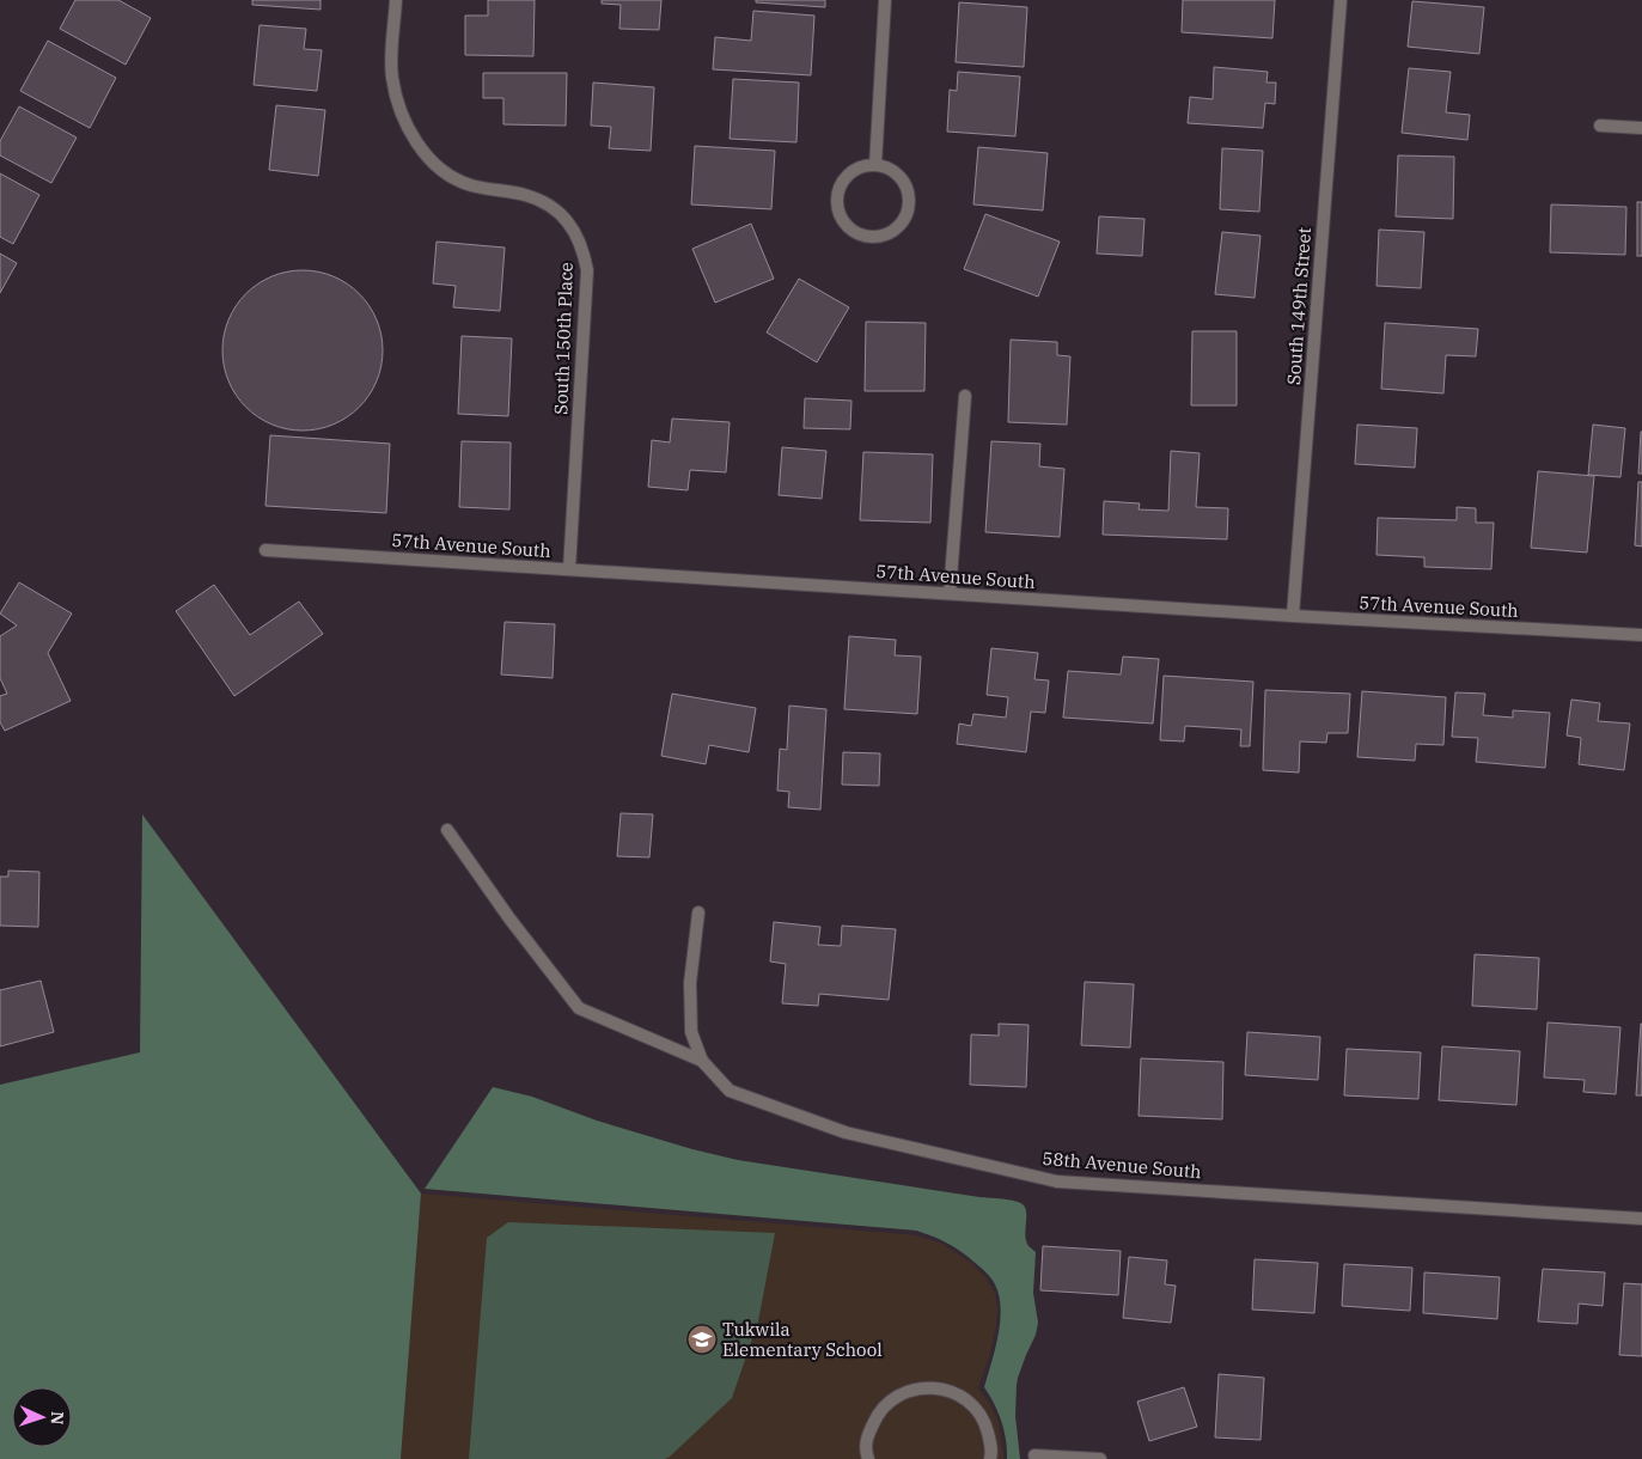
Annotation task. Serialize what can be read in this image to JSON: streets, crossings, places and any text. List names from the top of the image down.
{
  "streets": {
    "street": [
      "South 149th Street",
      "South 150th Place",
      "57th Avenue South",
      "58th Avenue South"
    ]
  },
  "crossings": [
    ["South 149th Street", "57th Avenue South"],
    ["South 150th Place", "57th Avenue South"]
  ],
  "places": {
    "school or university": ["Tukwila Elementary School"]
  },
  "north": "right"
}
